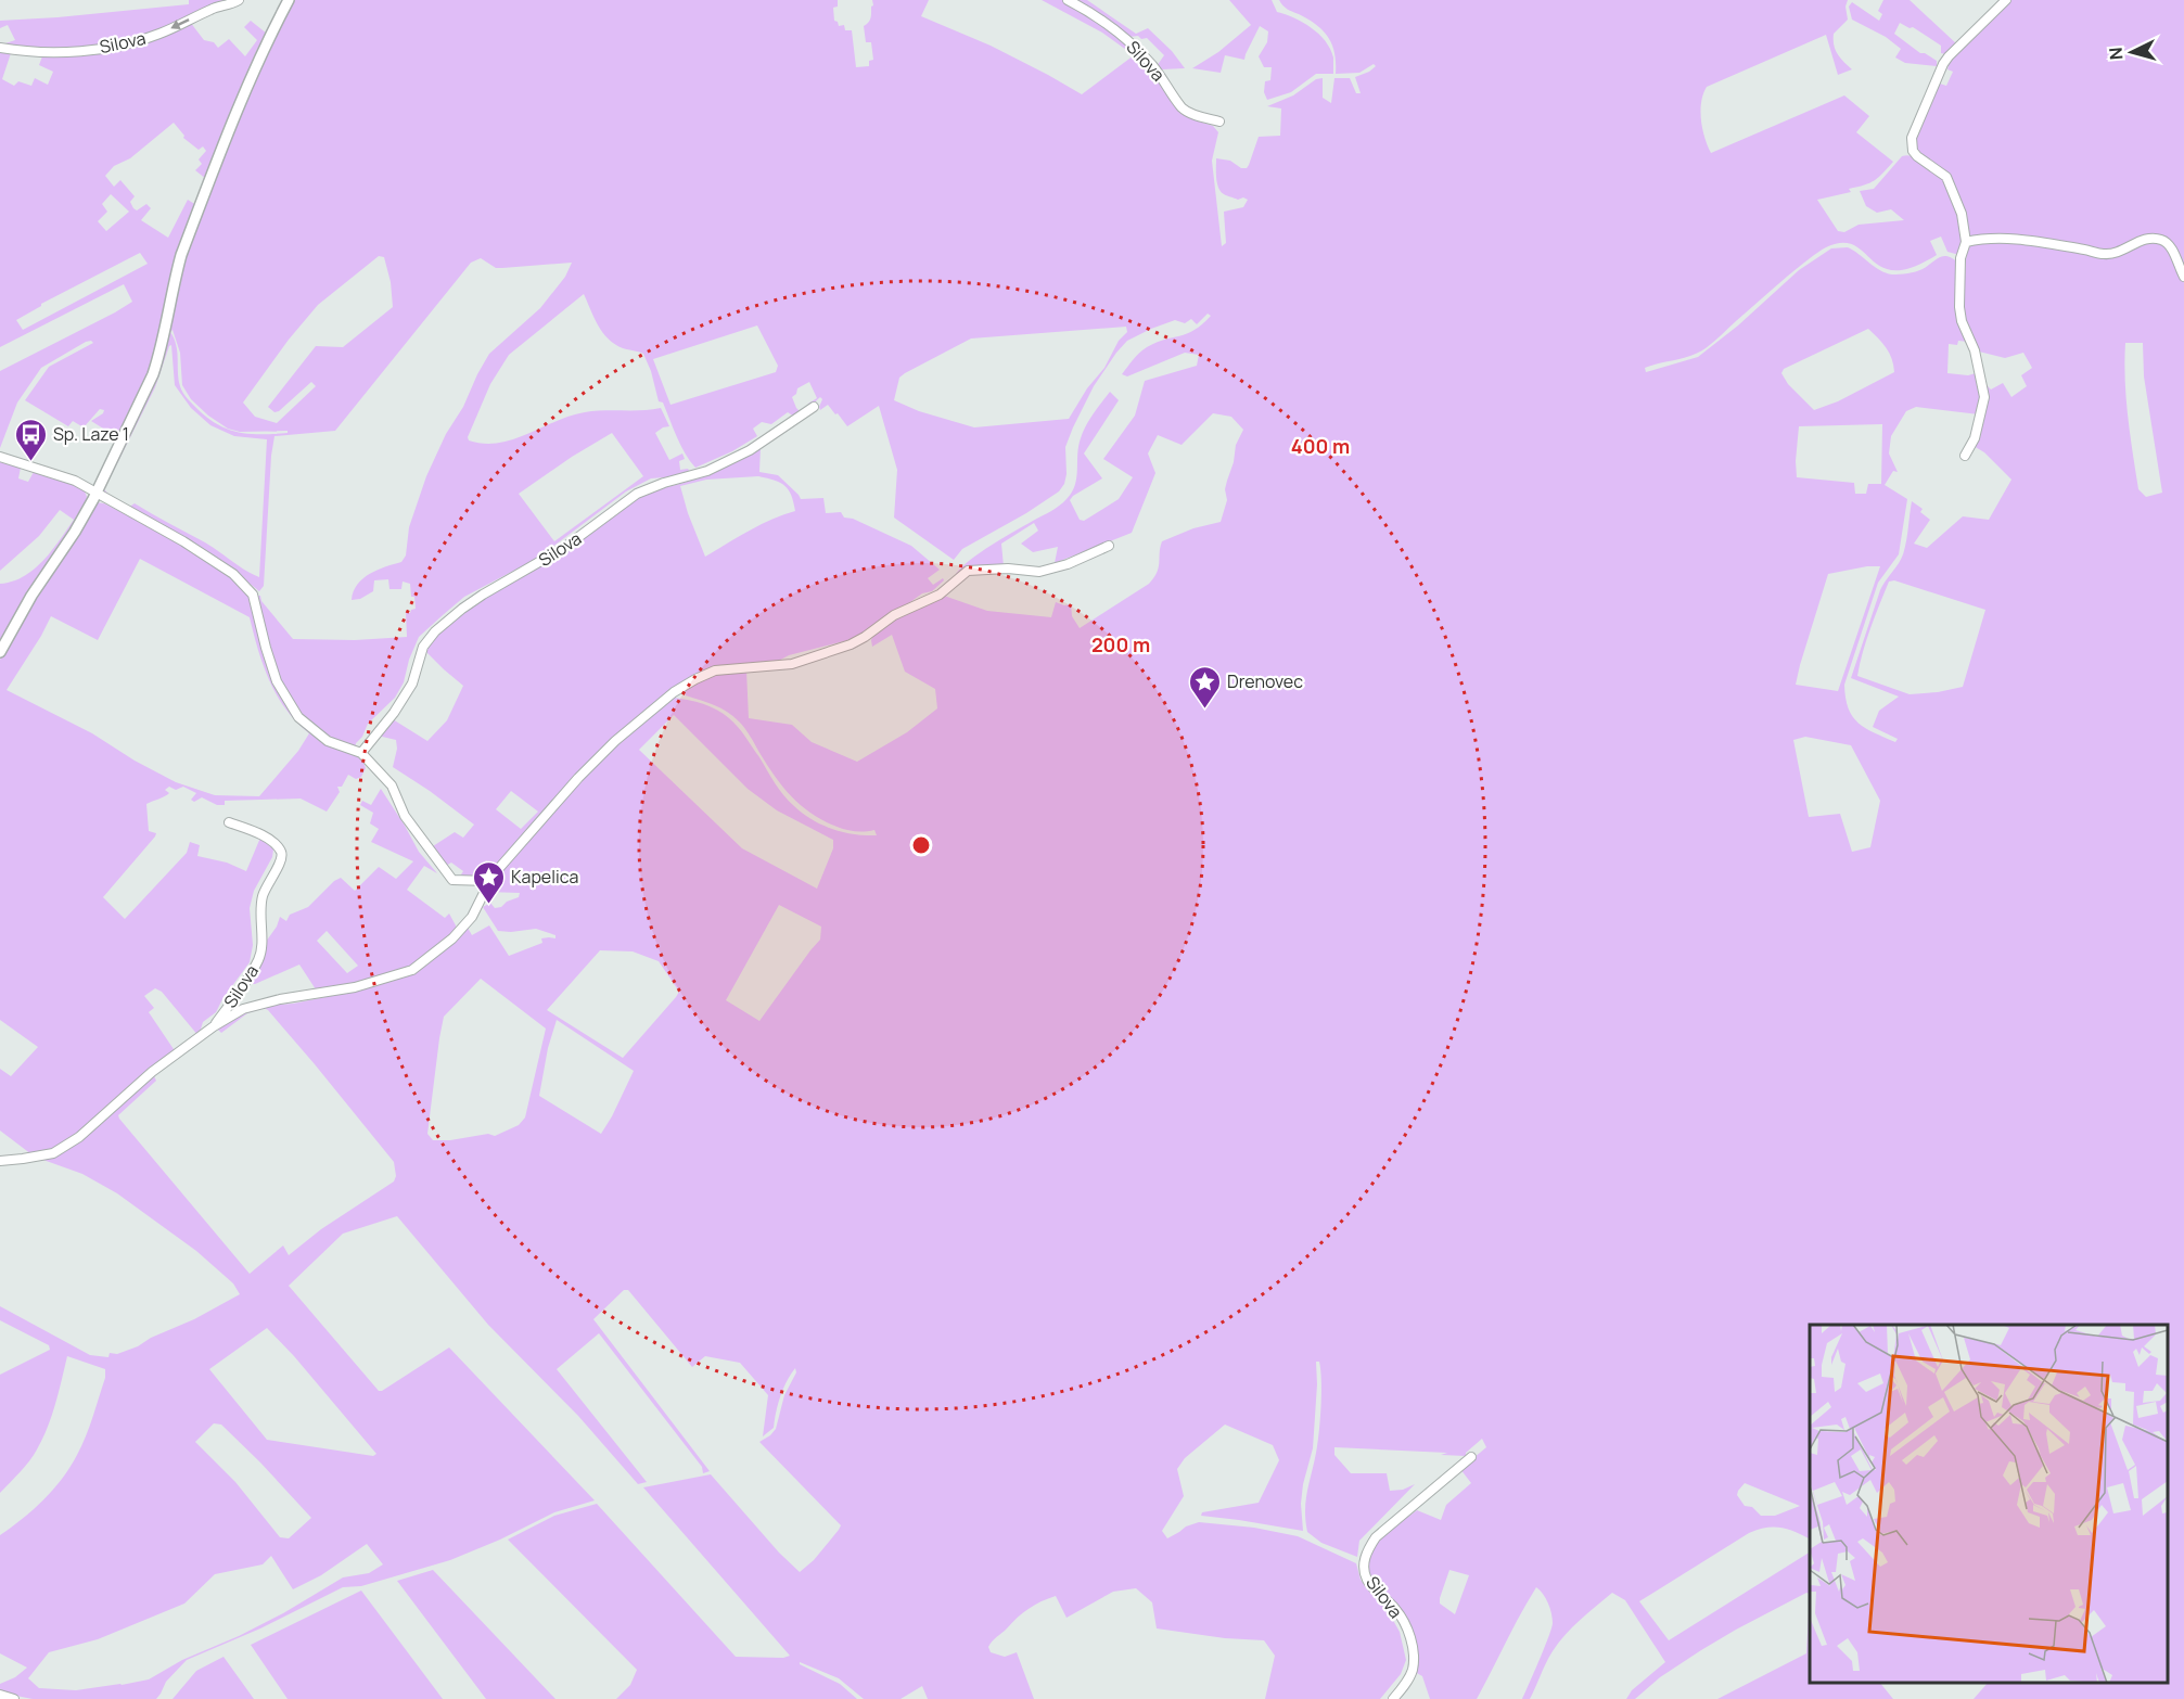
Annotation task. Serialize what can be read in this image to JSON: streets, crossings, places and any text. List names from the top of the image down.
{
  "streets": {
    "street": ["Silova"]
  },
  "places": {
    "bus stop": ["Sp. Laze 1"],
    "place": ["Drenovec", "Kapelica"]
  },
  "north": "left",
  "rings": ["400 m", "200 m"]
}
